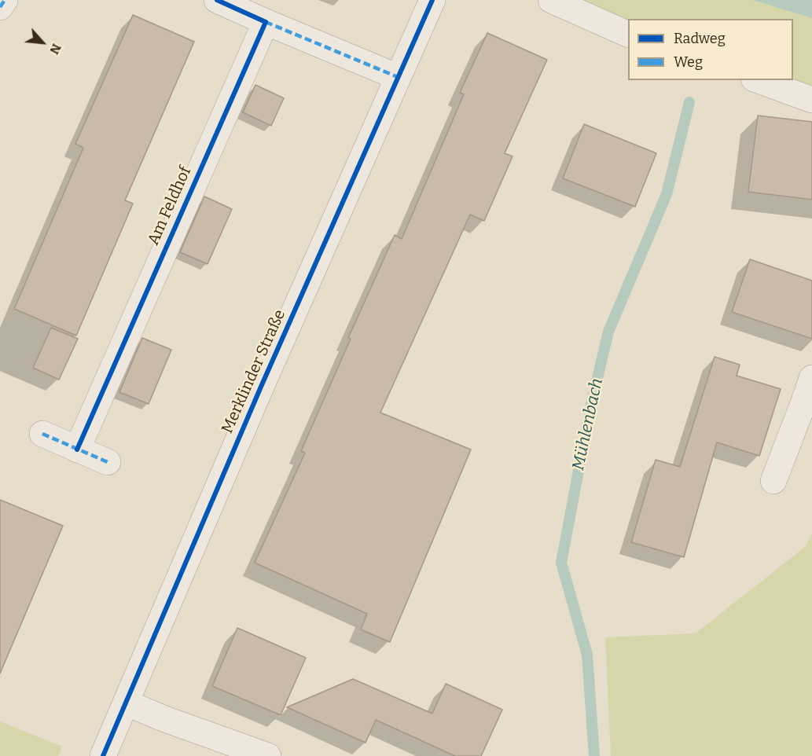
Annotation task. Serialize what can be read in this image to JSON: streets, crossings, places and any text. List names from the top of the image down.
{
  "streets": {
    "street": ["Am Feldhof", "Merklinder Straße"]
  },
  "water": ["Mühlenbach"],
  "legend": ["Radweg", "Weg"],
  "north": "bottom right"
}
